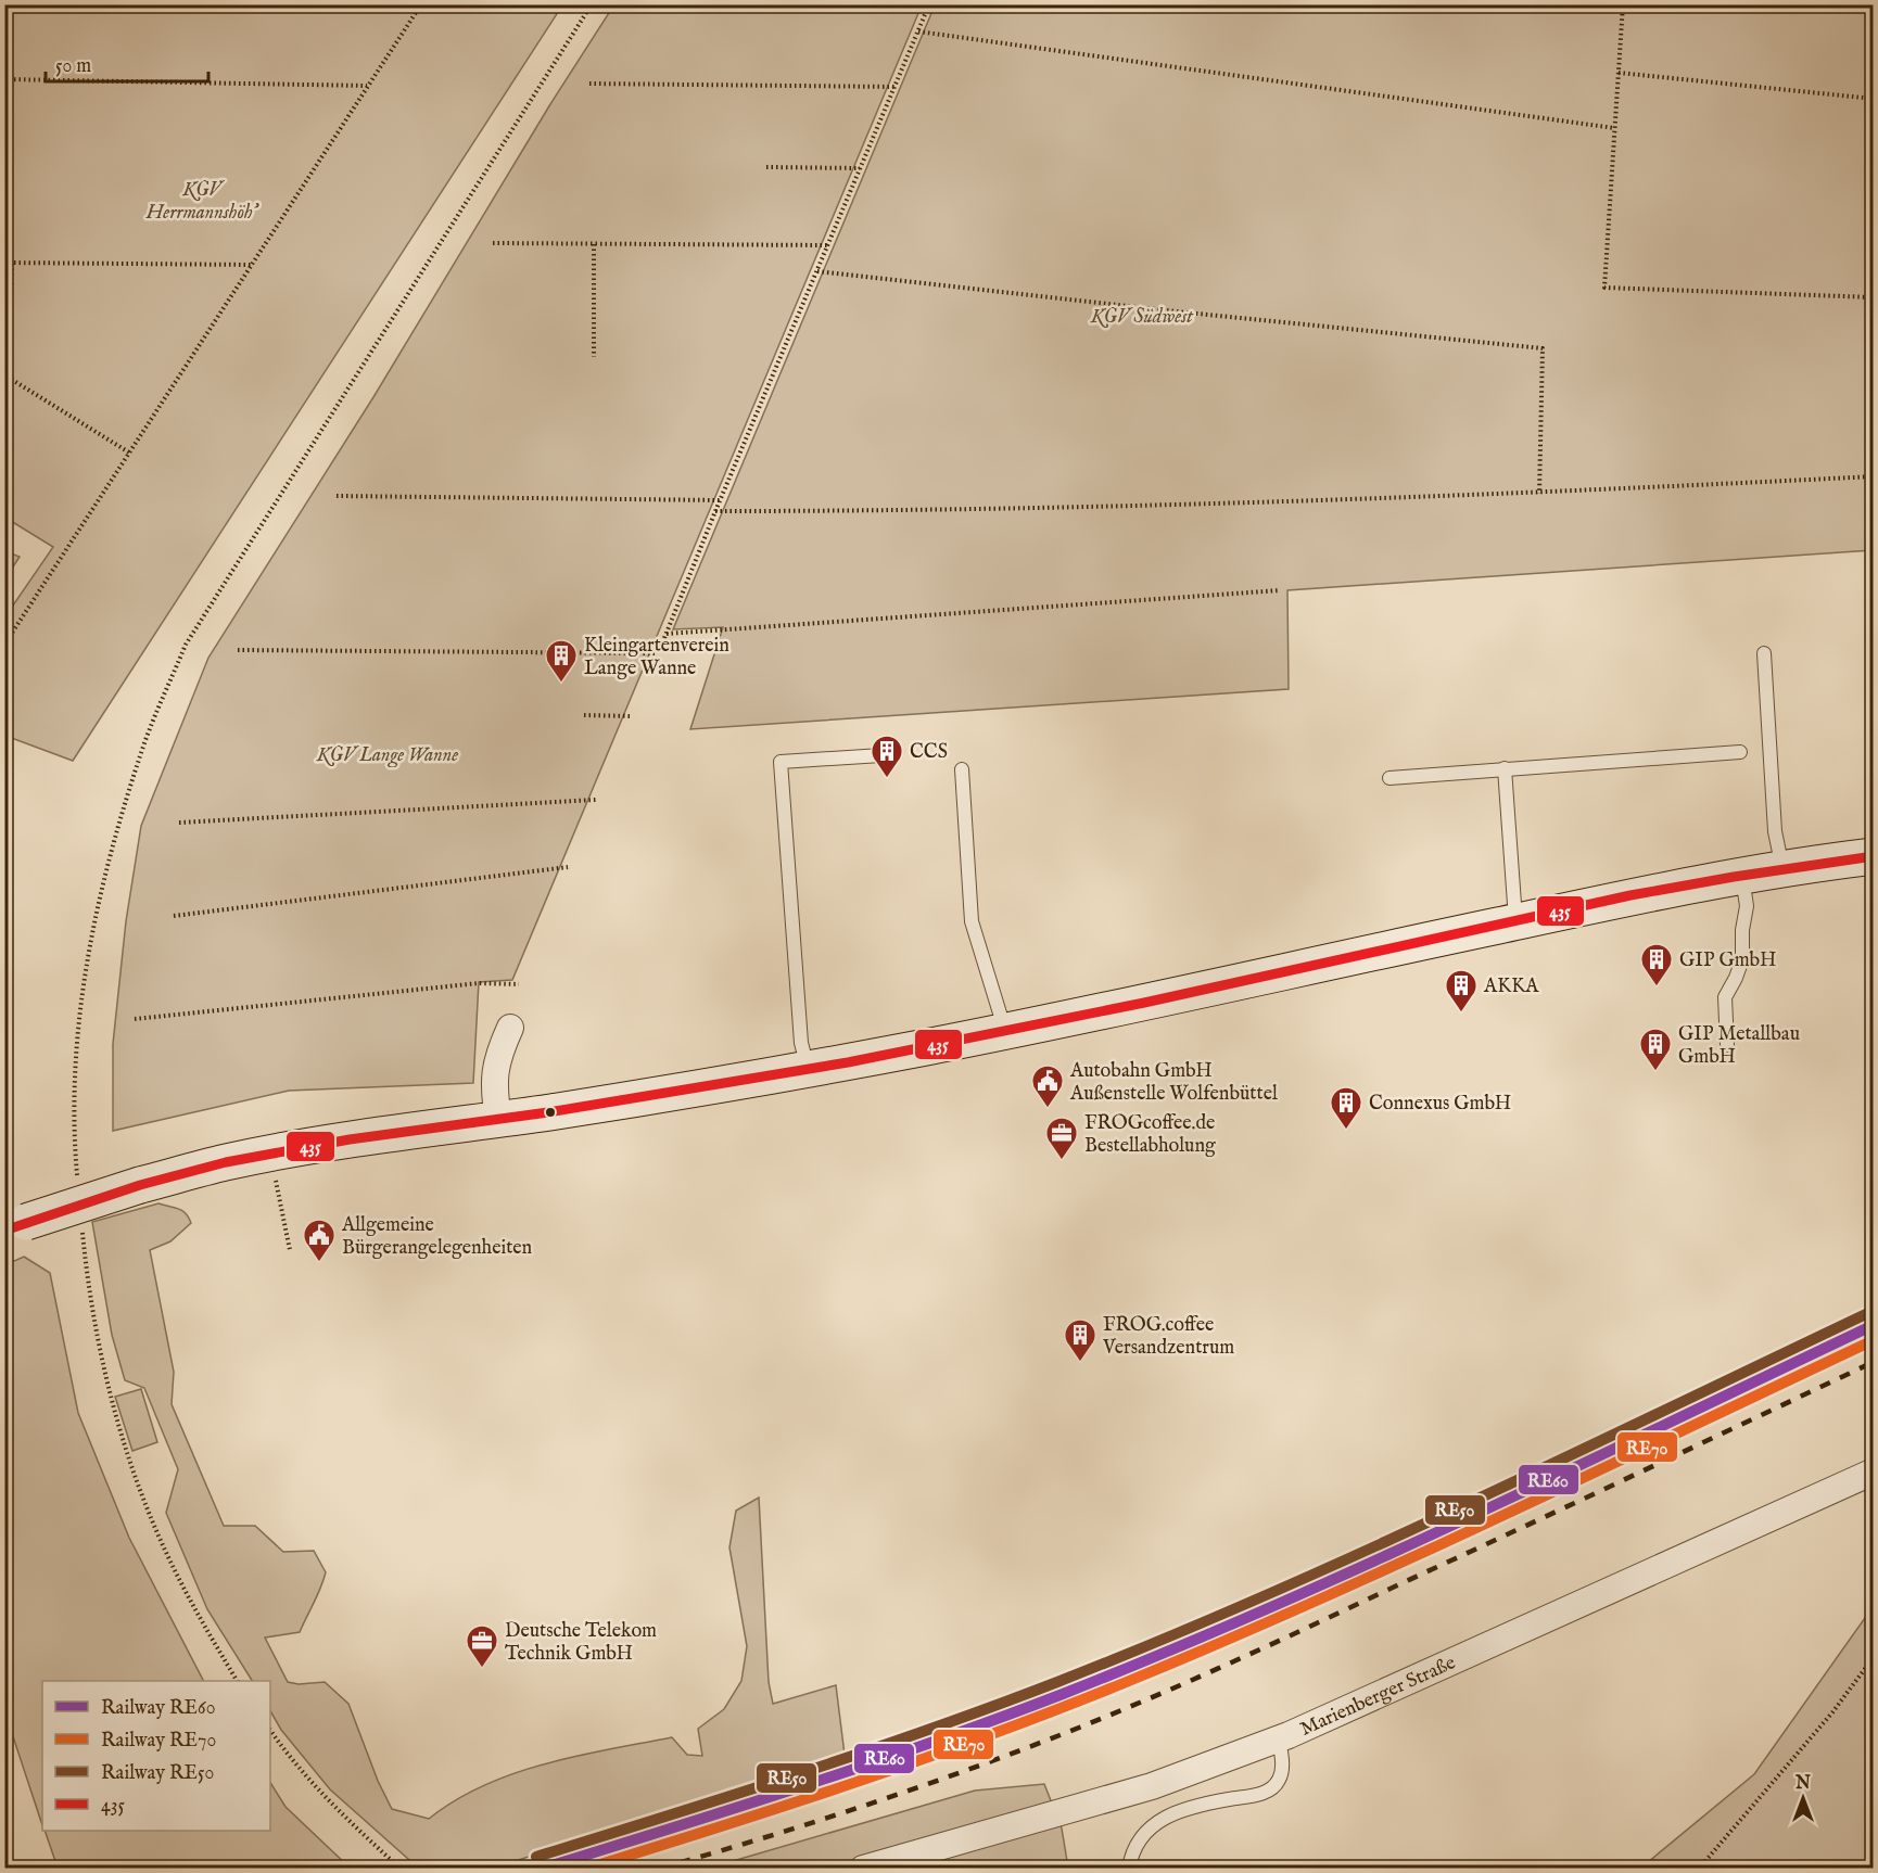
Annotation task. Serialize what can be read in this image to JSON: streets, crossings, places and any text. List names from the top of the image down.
{
  "streets": {
    "street": ["Marienberger Straße"]
  },
  "parks": ["KGV Herrmannshöh'", "KGV Südwest", "KGV Lange Wanne"],
  "places": {
    "building": [
      "Kleingartenverein Lange Wanne",
      "CCS",
      "GIP GmbH",
      "AKKA",
      "GIP Metallbau GmbH",
      "Connexus GmbH",
      "FROG.coffee Versandzentrum"
    ],
    "public building": ["Autobahn GmbH Außenstelle Wolfenbüttel", "Allgemeine Bürgerangelegenheiten"],
    "office": ["FROGcoffee.de Bestellabholung", "Deutsche Telekom Technik GmbH"]
  },
  "lines": [
    "transit line 435",
    "rail line RE50",
    "rail line RE60",
    "rail line RE70"
  ],
  "legend": [
    "Railway RE60",
    "Railway RE70",
    "Railway RE50",
    "435"
  ],
  "scale_bar": "50 m",
  "north": "top"
}
